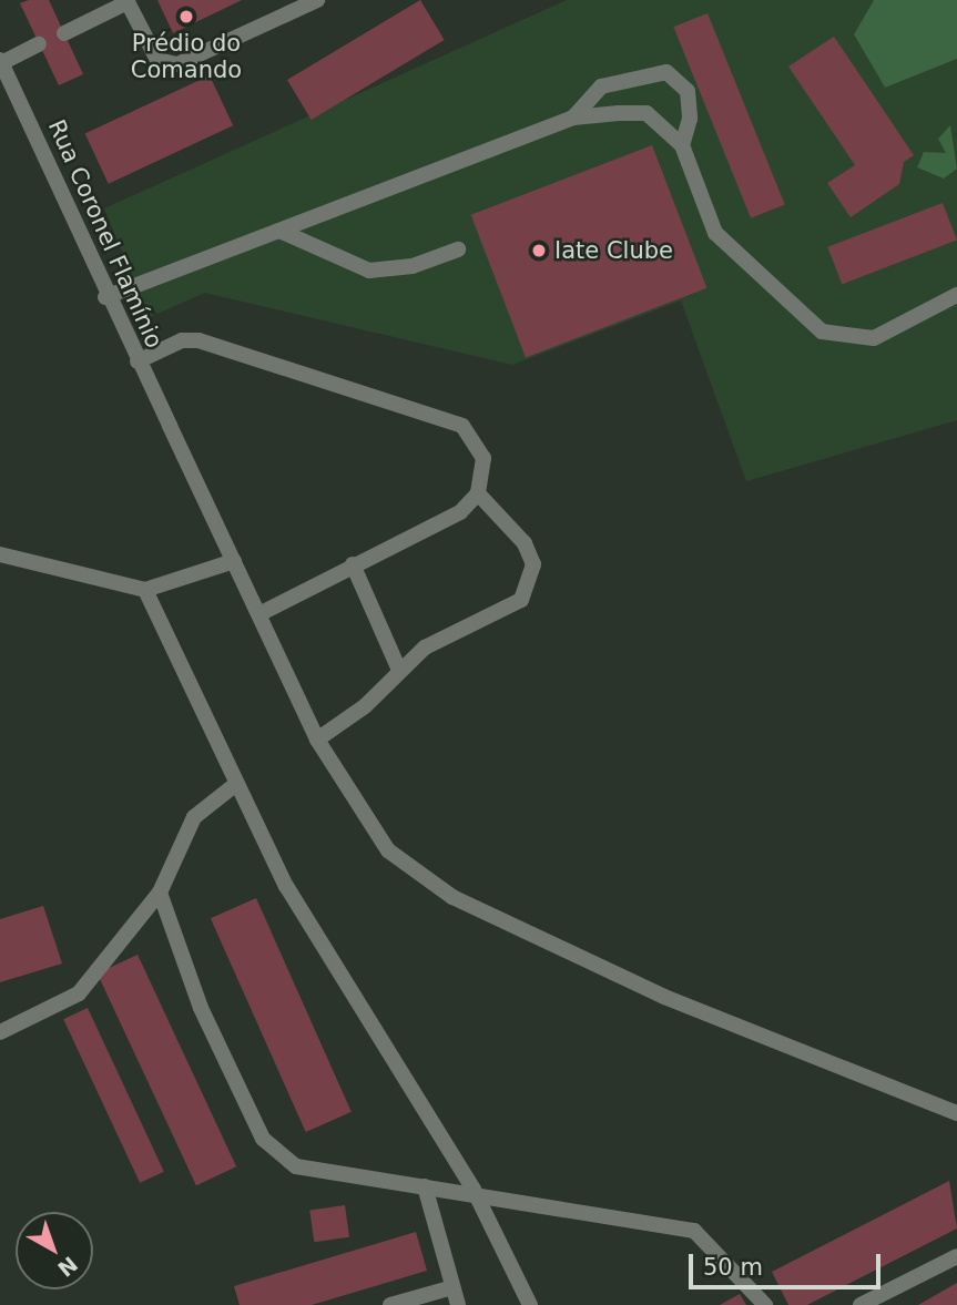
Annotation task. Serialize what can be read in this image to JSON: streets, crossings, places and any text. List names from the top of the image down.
{
  "streets": {
    "street": ["Rua Coronel Flamínio"]
  },
  "places": ["Prédio do Comando", "Iate Clube"],
  "scale_bar": "50 m",
  "north": "bottom right"
}
